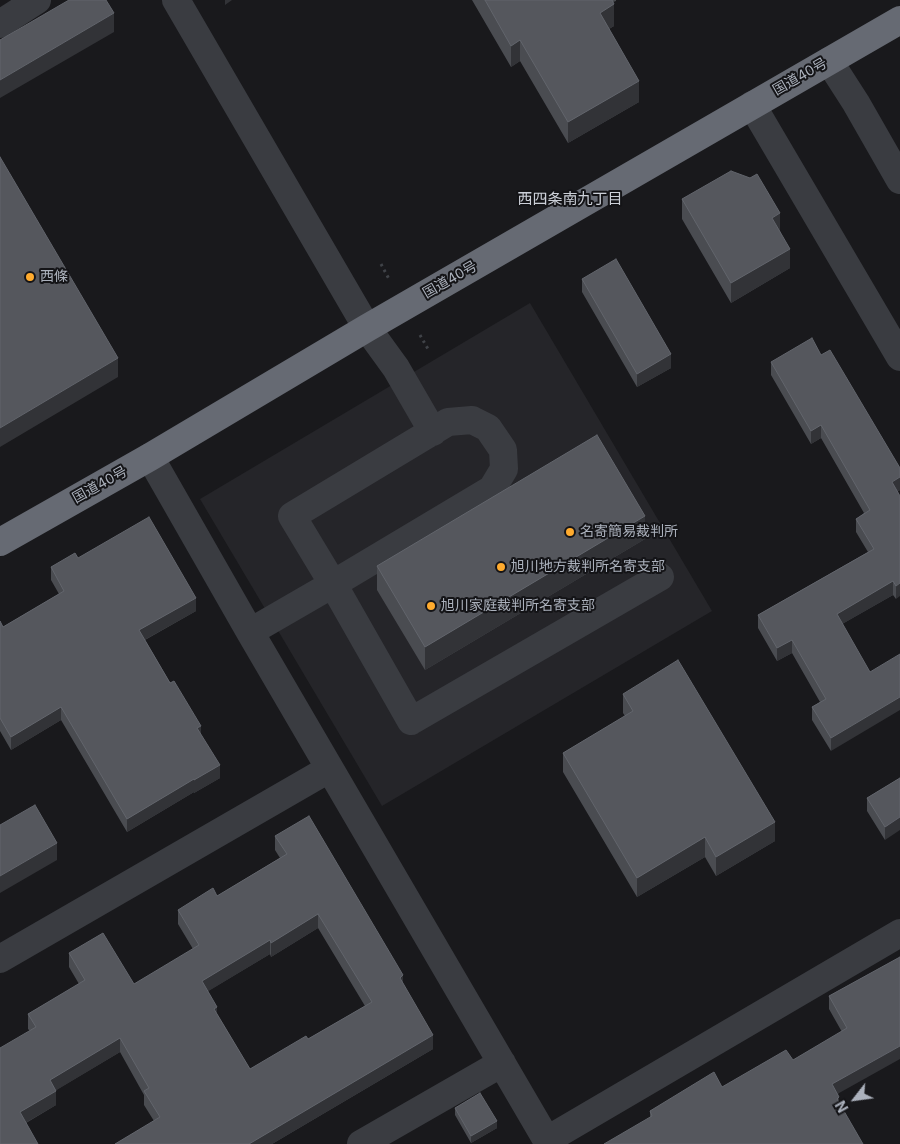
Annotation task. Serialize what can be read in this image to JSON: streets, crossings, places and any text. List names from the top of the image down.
{
  "streets": {
    "highway": ["国道40号"]
  },
  "districts": ["西四条南九丁目"],
  "places": [
    "西條",
    "名寄簡易裁判所",
    "旭川地方裁判所名寄支部",
    "旭川家庭裁判所名寄支部"
  ],
  "north": "bottom left"
}
